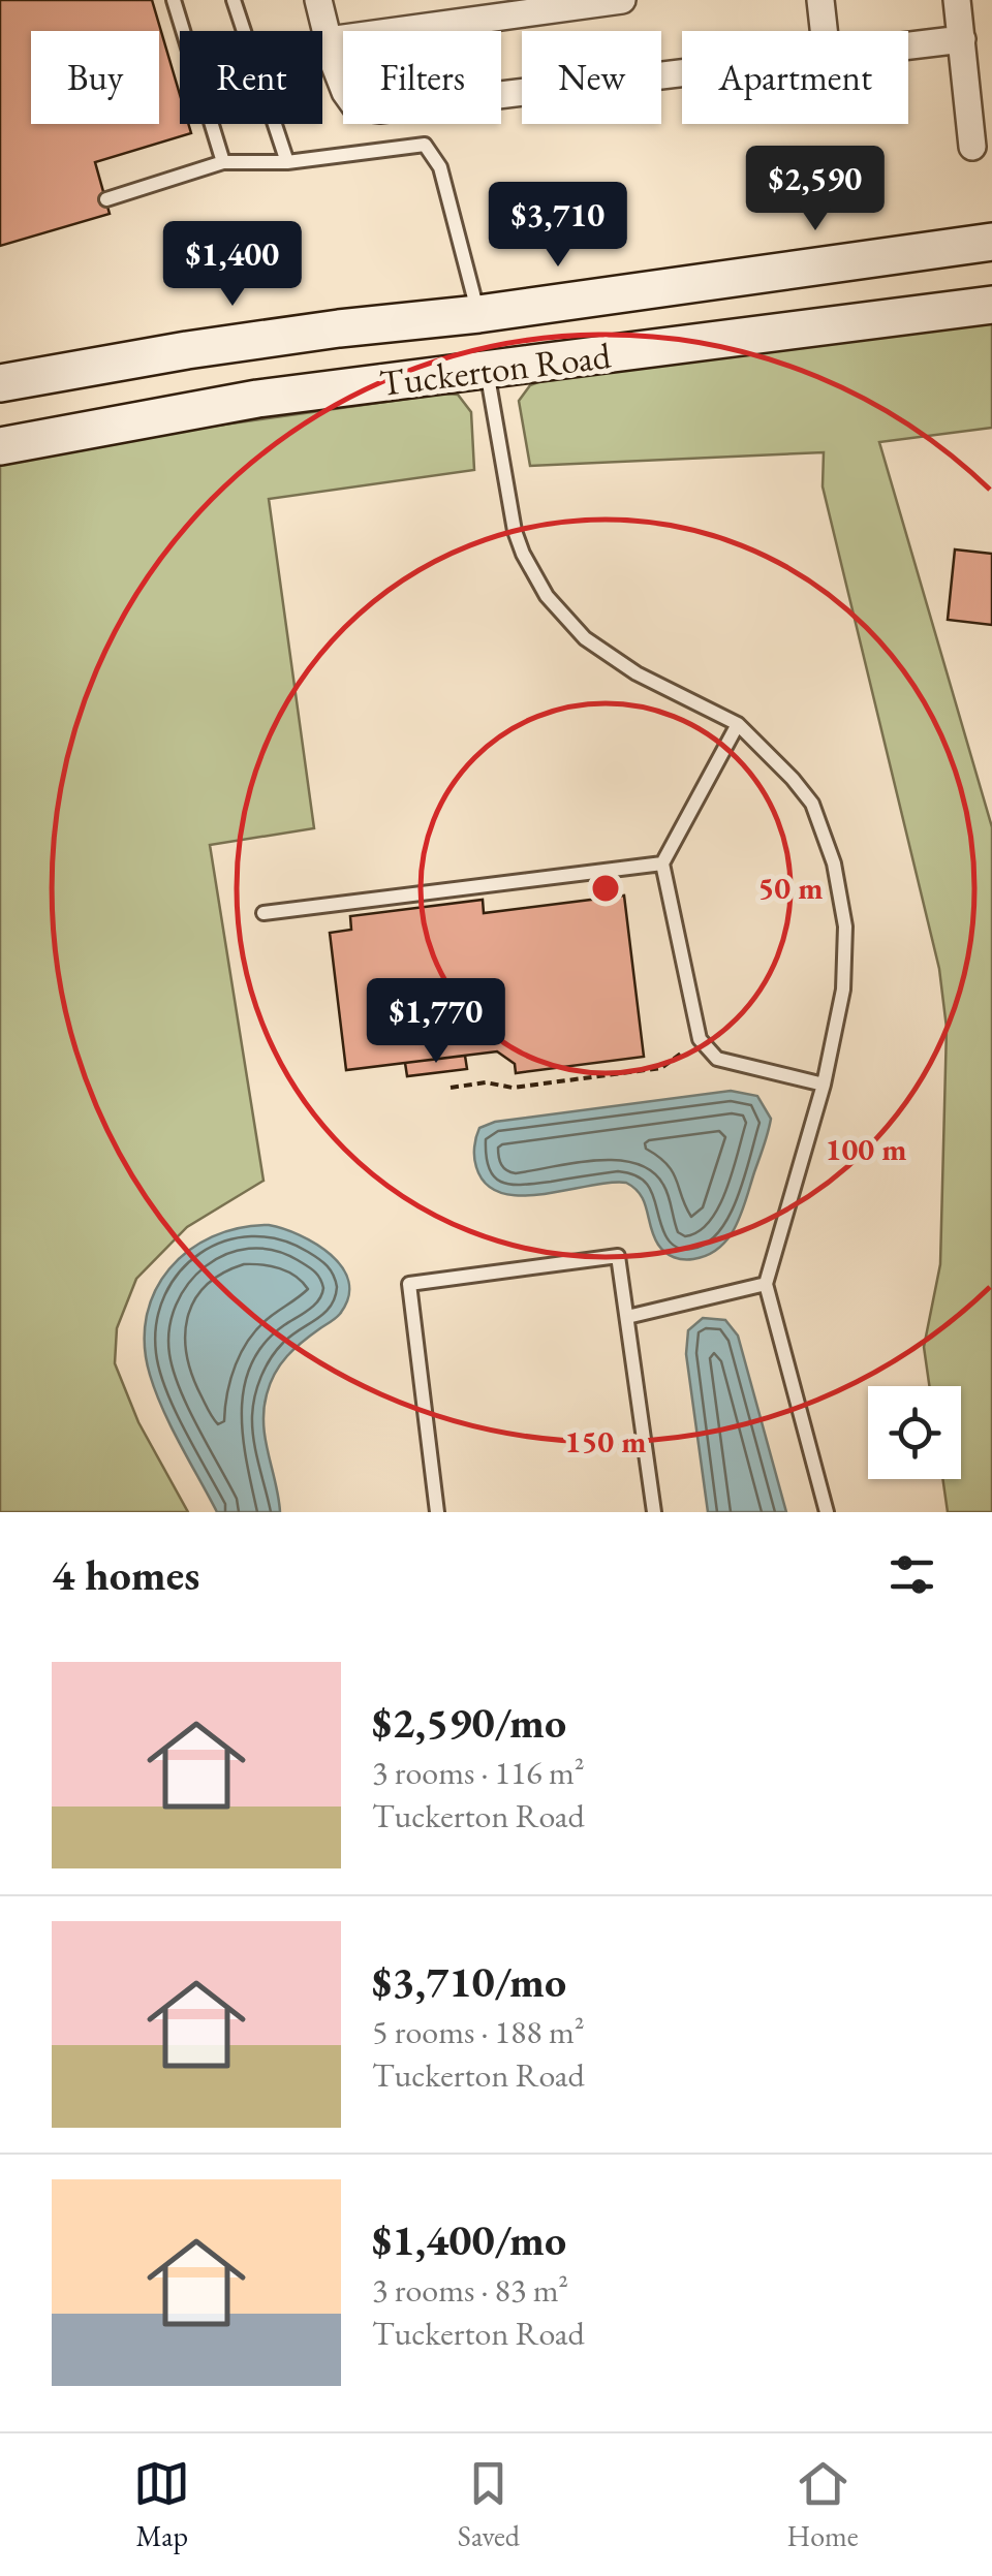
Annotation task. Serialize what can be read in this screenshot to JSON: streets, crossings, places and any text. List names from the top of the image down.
{
  "streets": {
    "main road": ["Tuckerton Road"]
  },
  "page": {
    "chip": [
      "Buy",
      "Rent",
      "Filters",
      "New",
      "Apartment"
    ],
    "price": [
      "$2,590",
      "$3,710",
      "$1,400",
      "$1,770"
    ],
    "heading": "4 homes",
    "list": [
      {
        "name": "$2,590/mo",
        "note": "3 rooms · 116 m² · Tuckerton Road"
      },
      {
        "name": "$3,710/mo",
        "note": "5 rooms · 188 m² · Tuckerton Road"
      },
      {
        "name": "$1,400/mo",
        "note": "3 rooms · 83 m² · Tuckerton Road"
      }
    ],
    "tabs": ["Map", "Saved", "Home"]
  },
  "rings": ["50 m", "100 m", "150 m"]
}
